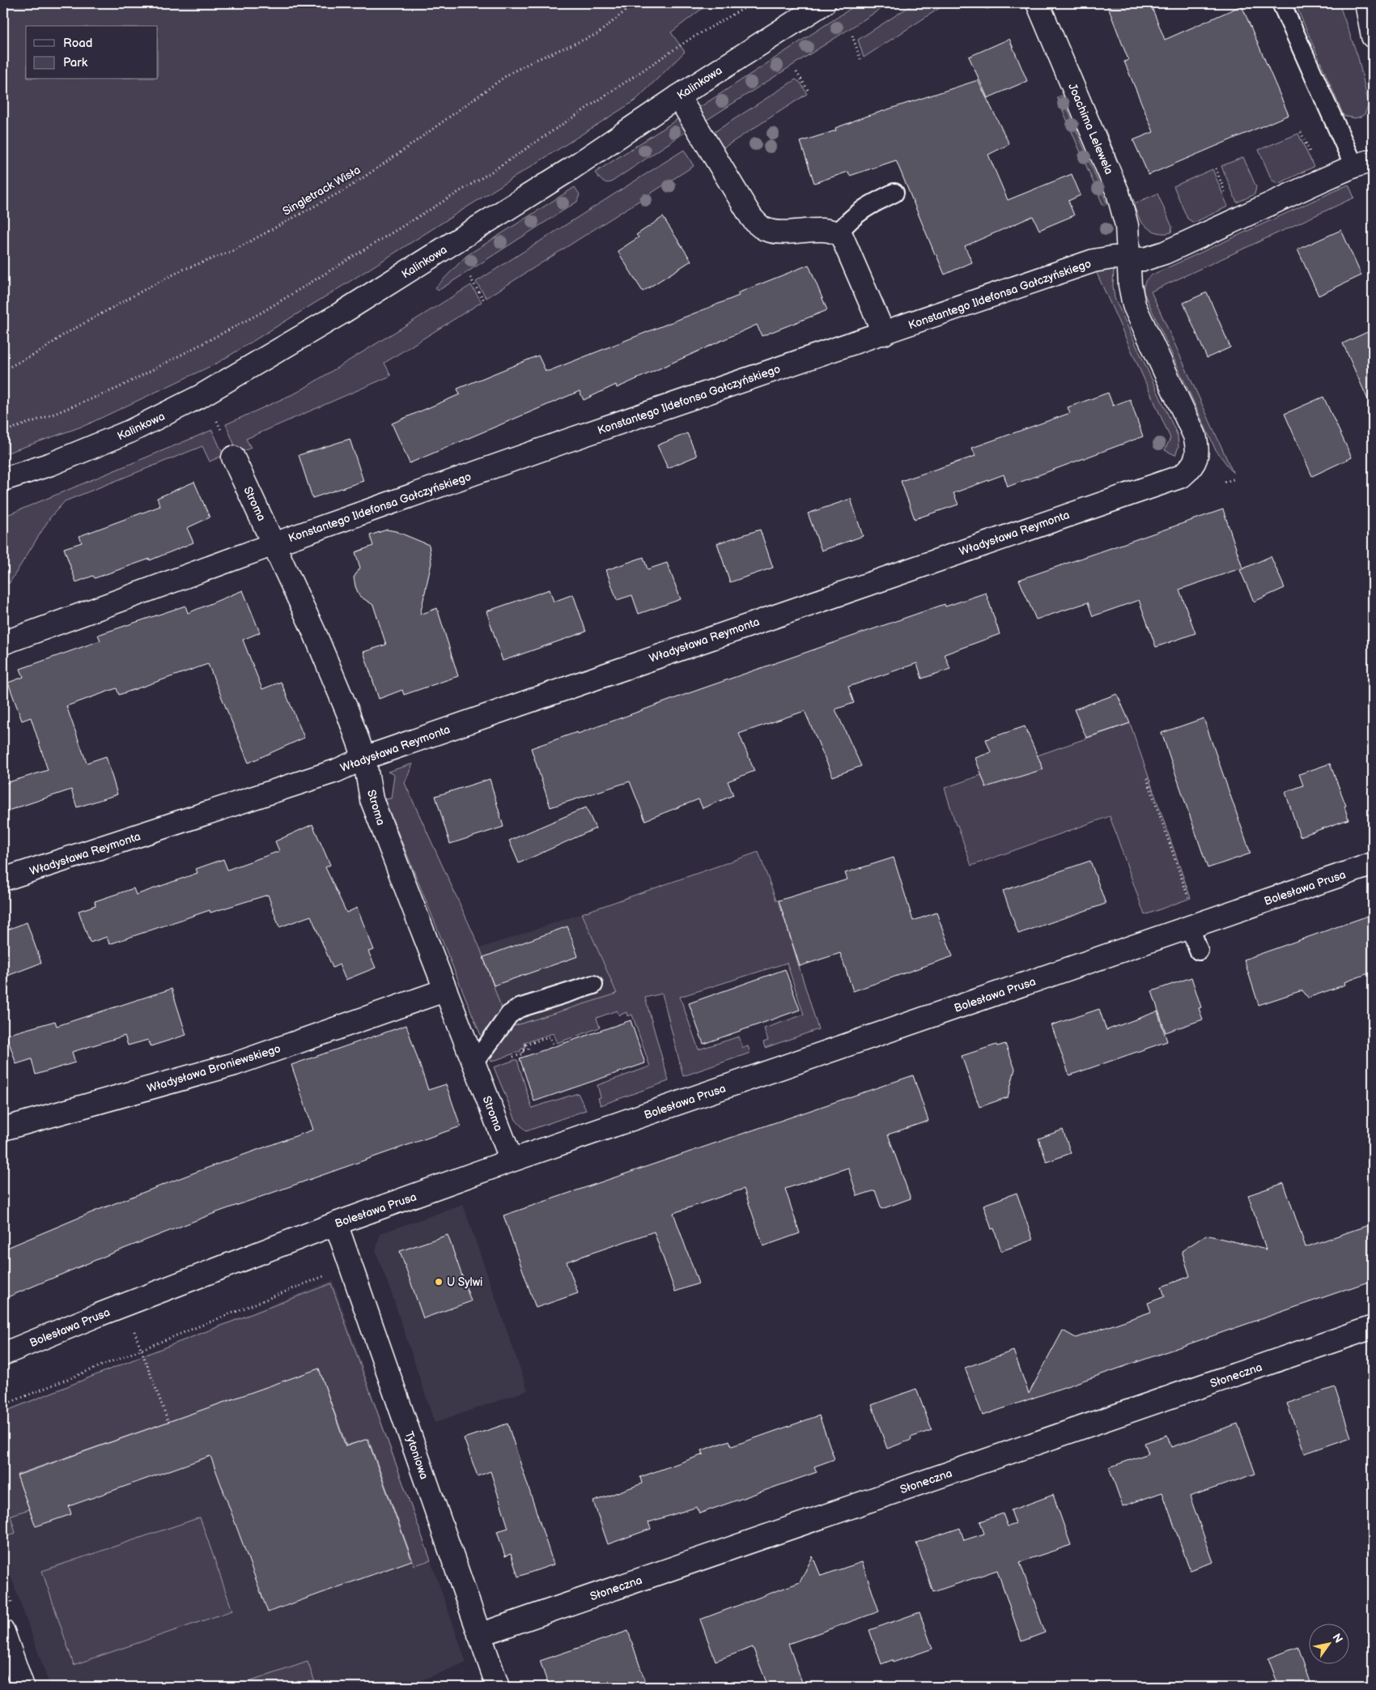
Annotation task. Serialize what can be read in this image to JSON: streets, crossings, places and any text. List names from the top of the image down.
{
  "streets": {
    "street": [
      "Kalinkowa",
      "Joachima Lelewela",
      "Konstantego Ildefonsa Gałczyńskiego",
      "Stroma",
      "Władysława Reymonta",
      "Bolesława Prusa",
      "Władysława Broniewskiego",
      "Słoneczna",
      "Tytoniowa"
    ],
    "path": ["Singletrack Wisła"]
  },
  "crossings": [
    ["Joachima Lelewela", "Konstantego Ildefonsa Gałczyńskiego"],
    ["Joachima Lelewela", "Władysława Reymonta"],
    ["Konstantego Ildefonsa Gałczyńskiego", "Stroma"],
    ["Konstantego Ildefonsa Gałczyńskiego", "Władysława Reymonta"],
    ["Stroma", "Władysława Reymonta"],
    ["Stroma", "Bolesława Prusa"],
    ["Stroma", "Władysława Broniewskiego"],
    ["Bolesława Prusa", "Tytoniowa"],
    ["Słoneczna", "Tytoniowa"]
  ],
  "places": ["U Sylwi"],
  "legend": ["Road", "Park"],
  "north": "top right"
}
